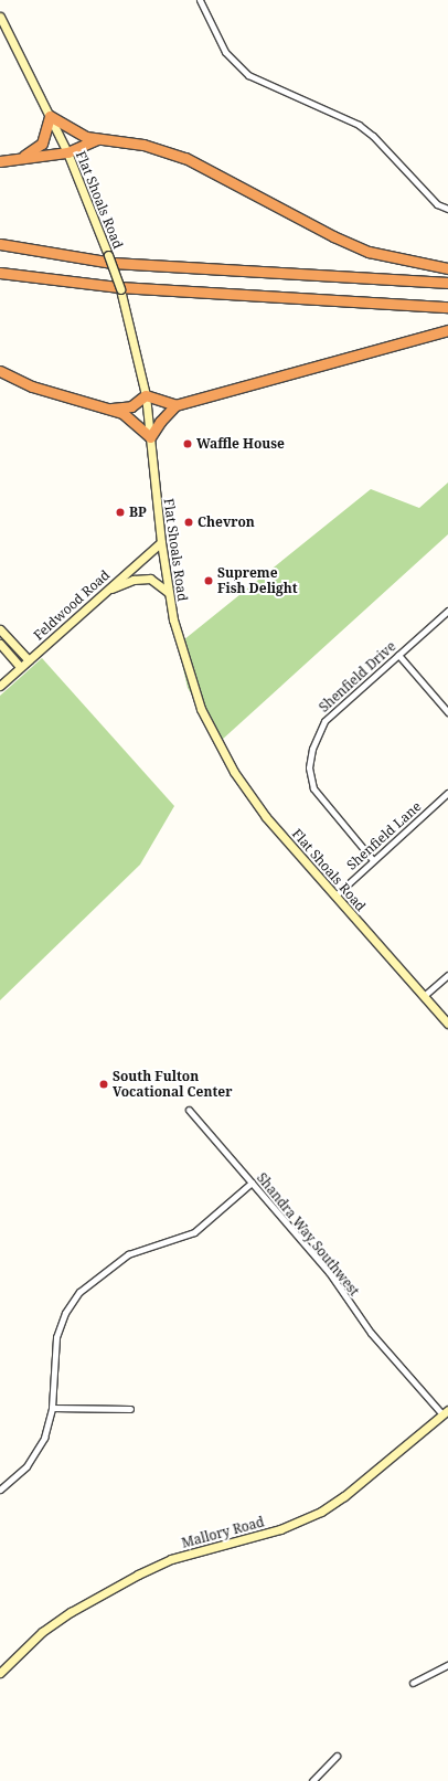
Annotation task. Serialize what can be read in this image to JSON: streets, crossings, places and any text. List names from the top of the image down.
{
  "streets": {
    "street": [
      "Flat Shoals Road",
      "Feldwood Road",
      "Shenfield Drive",
      "Shenfield Lane",
      "Shandra Way Southwest",
      "Mallory Road"
    ]
  },
  "crossings": [
    ["Flat Shoals Road", "Feldwood Road"],
    ["Flat Shoals Road", "Shenfield Lane"],
    ["Shenfield Drive", "Shenfield Lane"],
    ["Shandra Way Southwest", "Mallory Road"]
  ],
  "places": [
    "Waffle House",
    "BP",
    "Chevron",
    "Supreme Fish Delight",
    "South Fulton Vocational Center"
  ]
}
